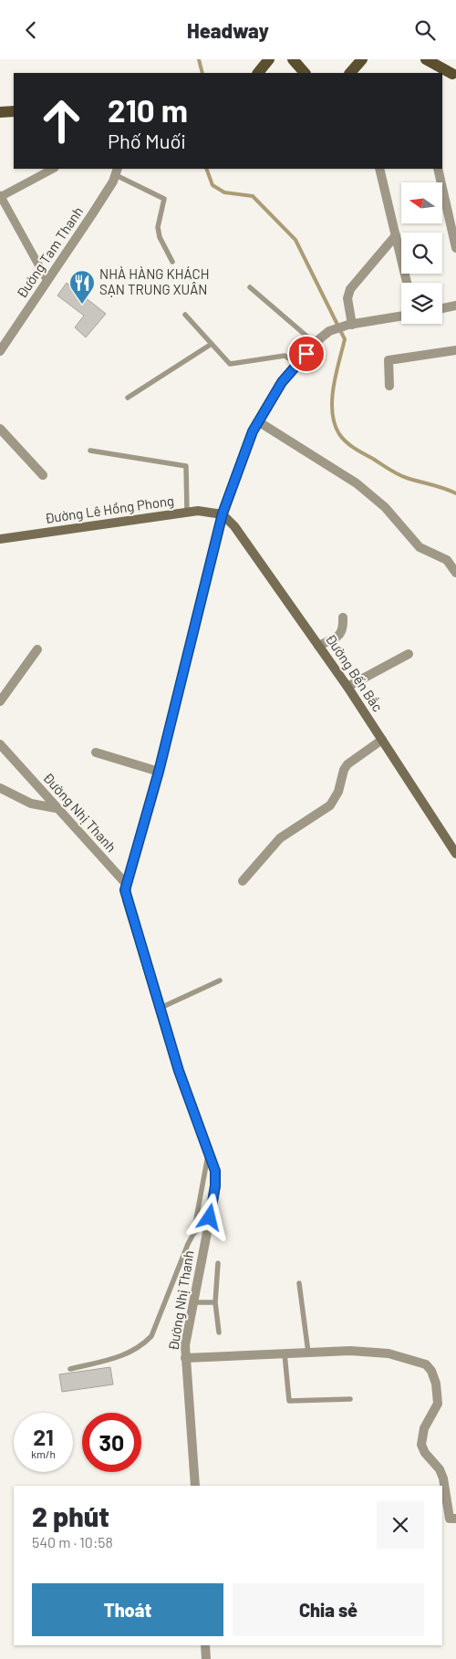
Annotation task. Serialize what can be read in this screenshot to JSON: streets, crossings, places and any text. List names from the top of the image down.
{
  "streets": {
    "main road": ["Đường Lê Hồng Phong", "Đường Bến Bắc"],
    "street": ["Đường Tam Thanh", "Đường Nhị Thanh"]
  },
  "crossings": [
    ["Đường Lê Hồng Phong", "Đường Bến Bắc"]
  ],
  "places": {
    "restaurant": ["NHÀ HÀNG KHÁCH SẠN TRUNG XUÂN"]
  },
  "north": "left",
  "page": {
    "header": "Headway",
    "turn": ["210 m", "Phố Muối"],
    "speed": "21 km/h",
    "limit": "30",
    "heading": ["2 phút", "540 m · 10:58"],
    "buttons": ["Thoát", "Chia sẻ"]
  }
}
